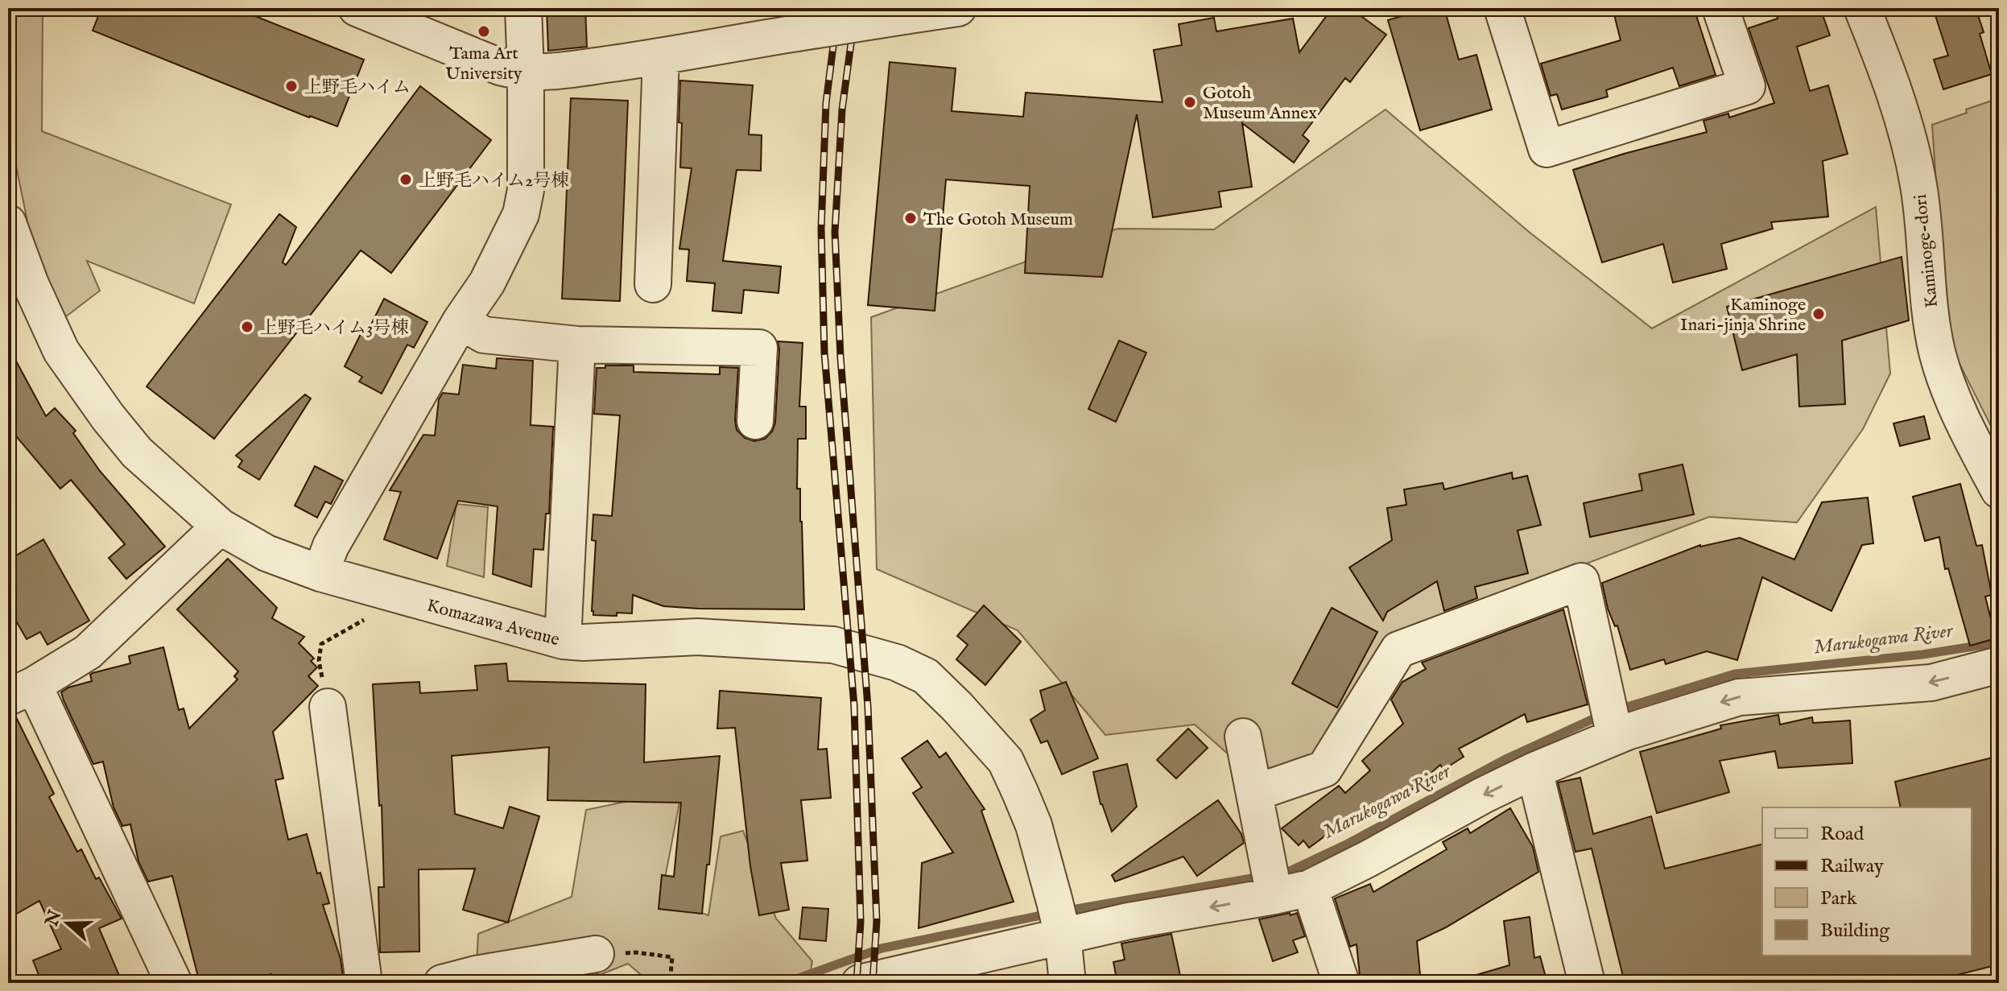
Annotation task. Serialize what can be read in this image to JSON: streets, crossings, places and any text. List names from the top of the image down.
{
  "streets": {
    "street": ["Kaminoge-dori", "Komazawa Avenue"]
  },
  "water": ["Marukogawa River"],
  "places": [
    "Tama Art University",
    "上野毛ハイム",
    "Gotoh Museum Annex",
    "上野毛ハイム2号棟",
    "The Gotoh Museum",
    "Kaminoge Inari-jinja Shrine",
    "上野毛ハイム3号棟"
  ],
  "legend": [
    "Road",
    "Railway",
    "Park",
    "Building"
  ],
  "north": "left"
}
